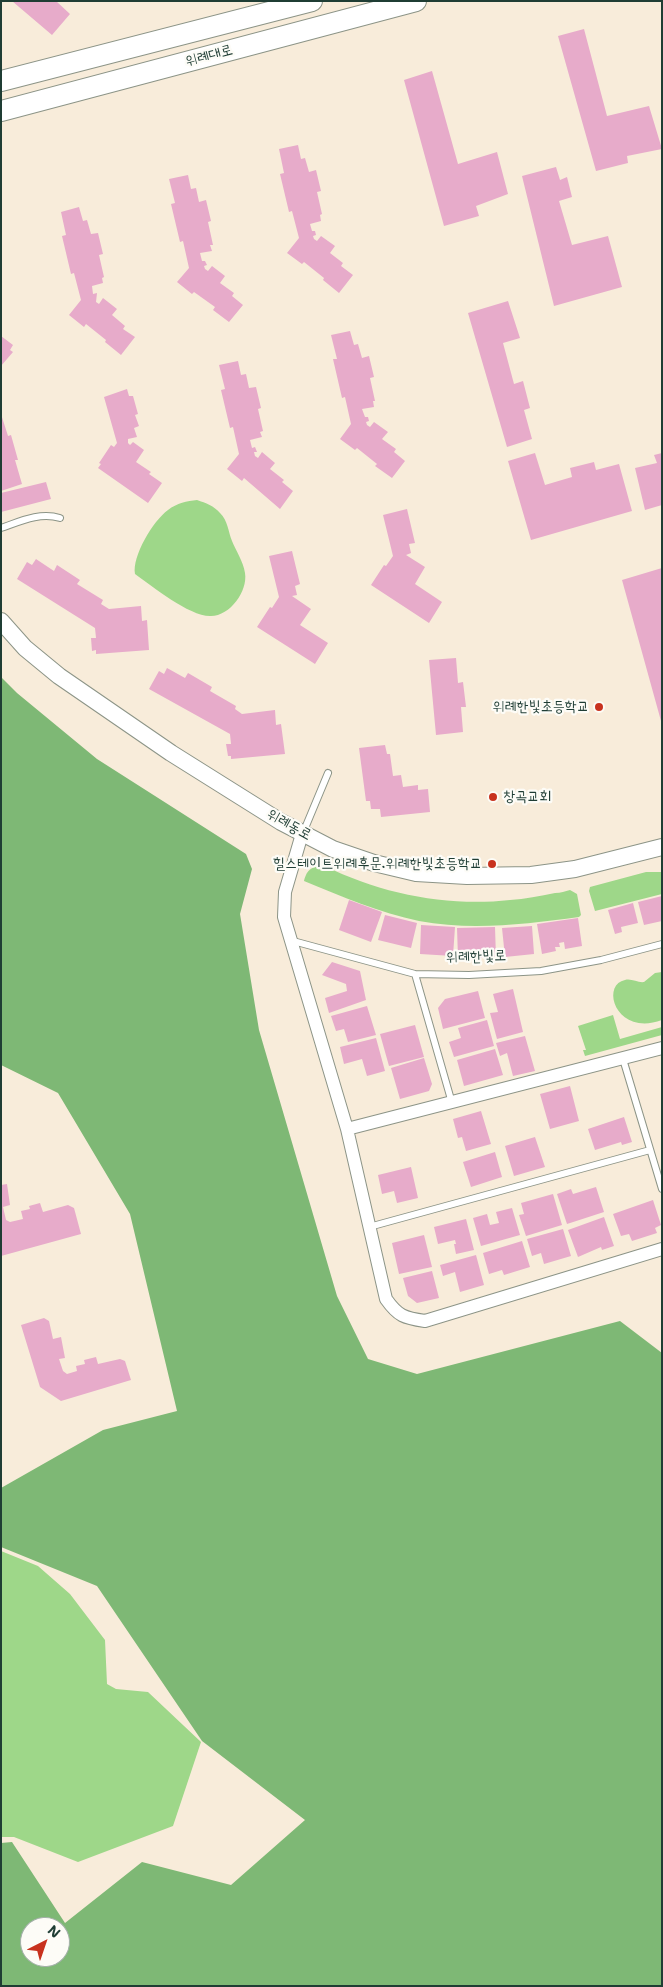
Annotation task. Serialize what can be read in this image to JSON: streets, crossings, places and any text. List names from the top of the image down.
{
  "streets": {
    "main road": ["위례대로"],
    "street": ["위례동로"],
    "lane": ["위례한빛로"]
  },
  "places": ["위례한빛초등학교", "창곡교회", "힐스테이트위례후문.위례한빛초등학교"],
  "north": "top right"
}
